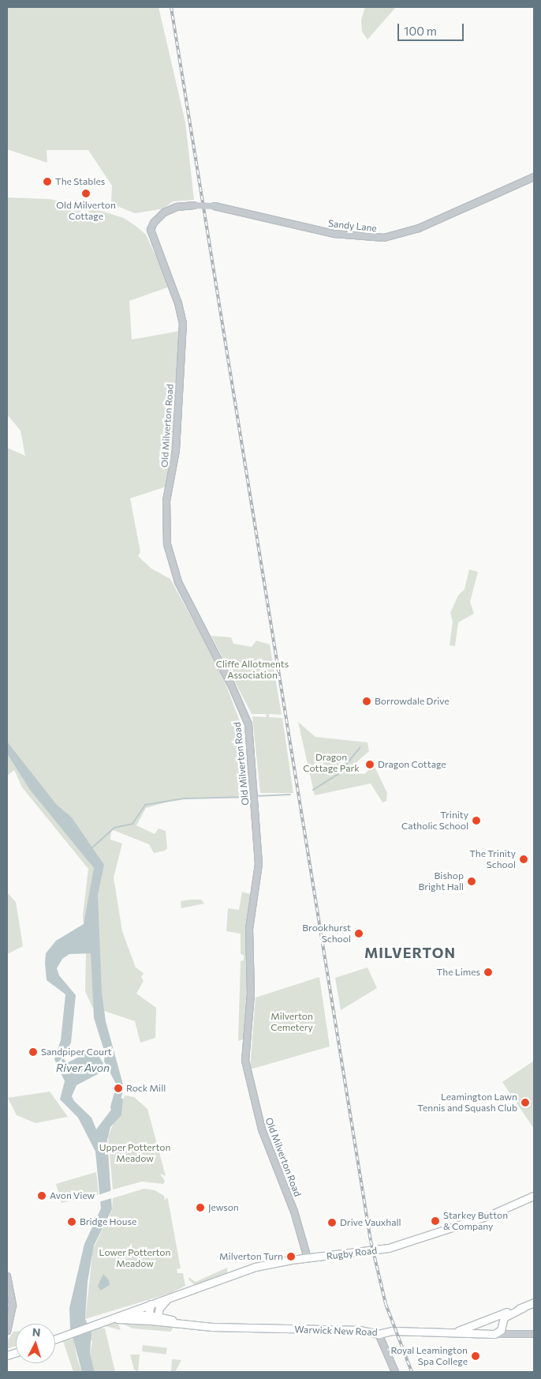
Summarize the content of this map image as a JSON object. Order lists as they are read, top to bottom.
{
  "streets": {
    "main road": ["Rugby Road", "Warwick New Road"],
    "street": ["Sandy Lane", "Old Milverton Road"]
  },
  "crossings": [
    ["Sandy Lane", "Old Milverton Road"],
    ["Old Milverton Road", "Rugby Road"],
    ["Rugby Road", "Warwick New Road"]
  ],
  "districts": ["MILVERTON"],
  "water": ["River Avon"],
  "parks": [
    "Cliffe Allotments Association",
    "Dragon Cottage Park",
    "Milverton Cemetery",
    "Upper Potterton Meadow",
    "Lower Potterton Meadow"
  ],
  "places": [
    "The Stables",
    "Old Milverton Cottage",
    "Borrowdale Drive",
    "Dragon Cottage",
    "Trinity Catholic School",
    "The Trinity School",
    "Bishop Bright Hall",
    "Brookhurst School",
    "The Limes",
    "Sandpiper Court",
    "Rock Mill",
    "Leamington Lawn Tennis and Squash Club",
    "Avon View",
    "Jewson",
    "Starkey Button & Company",
    "Bridge House",
    "Drive Vauxhall",
    "Milverton Turn",
    "Royal Leamington Spa College"
  ],
  "scale_bar": "100 m",
  "north": "top"
}
